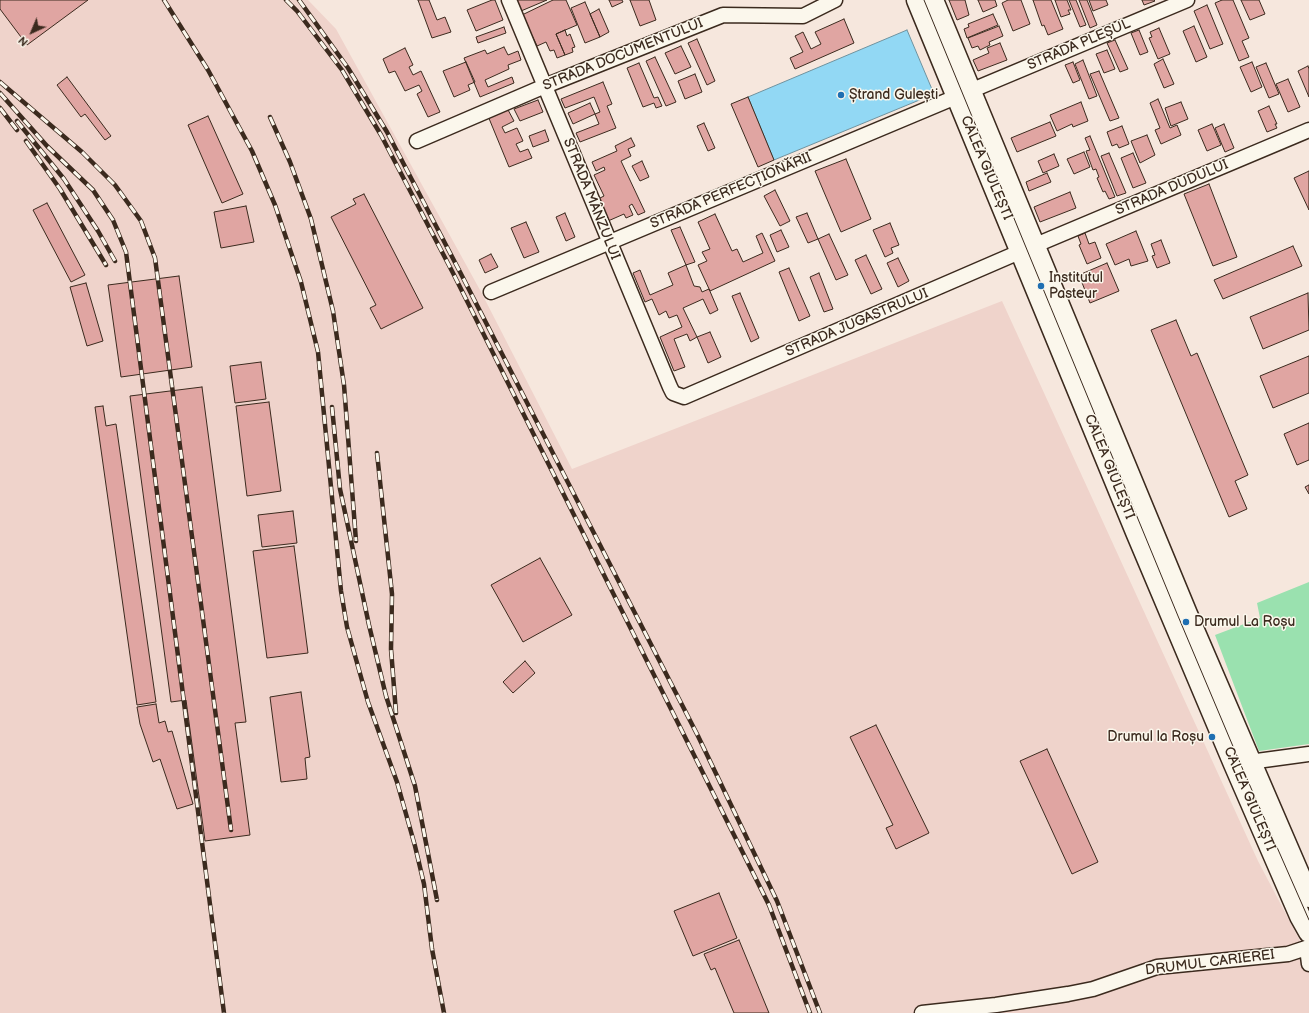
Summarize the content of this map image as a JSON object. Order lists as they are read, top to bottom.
{
  "streets": {
    "main road": ["CALEA GIULEȘTI"],
    "street": [
      "STRADA PLEȘUL",
      "STRADA DOCUMENTULUI",
      "STRADA DUDULUI",
      "STRADA PERFECȚIONĂRII",
      "STRADA MÂNZULUI",
      "STRADA JUGASTRULUI",
      "DRUMUL CARIEREI"
    ]
  },
  "crossings": [
    ["STRADA PLEȘUL", "CALEA GIULEȘTI"],
    ["STRADA PLEȘUL", "STRADA PERFECȚIONĂRII"],
    ["STRADA DOCUMENTULUI", "STRADA MÂNZULUI"],
    ["CALEA GIULEȘTI", "STRADA DUDULUI"],
    ["CALEA GIULEȘTI", "STRADA PERFECȚIONĂRII"],
    ["CALEA GIULEȘTI", "STRADA JUGASTRULUI"],
    ["CALEA GIULEȘTI", "DRUMUL CARIEREI"],
    ["STRADA DUDULUI", "STRADA JUGASTRULUI"],
    ["STRADA PERFECȚIONĂRII", "STRADA MÂNZULUI"],
    ["STRADA MÂNZULUI", "STRADA JUGASTRULUI"]
  ],
  "places": [
    "Ștrand Gulești",
    "Institutul Pasteur",
    "Drumul La Roșu",
    "Drumul la Roșu"
  ],
  "north": "bottom left"
}
